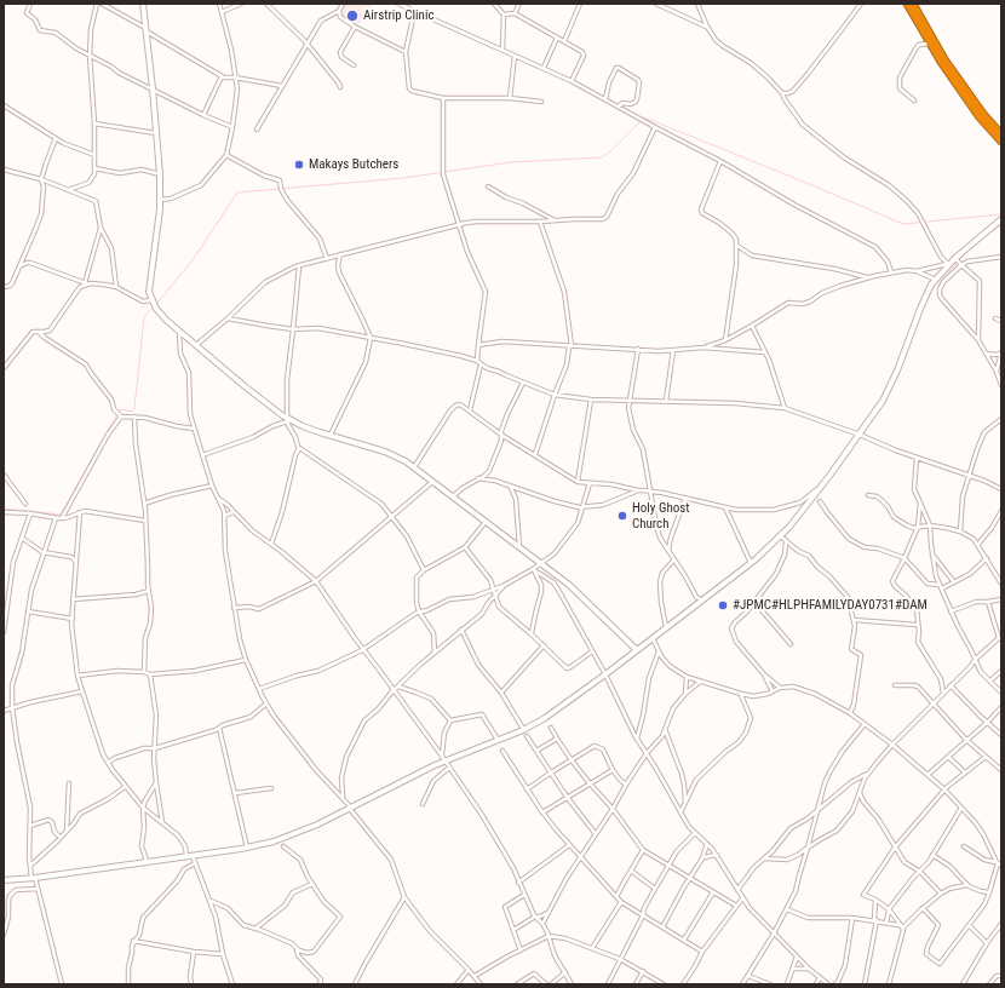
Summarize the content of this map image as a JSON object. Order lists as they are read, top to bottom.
{
  "places": [
    "Airstrip Clinic",
    "Makays Butchers",
    "Holy Ghost Church",
    "#JPMC#HLPHFAMILYDAY0731#DAM"
  ]
}
